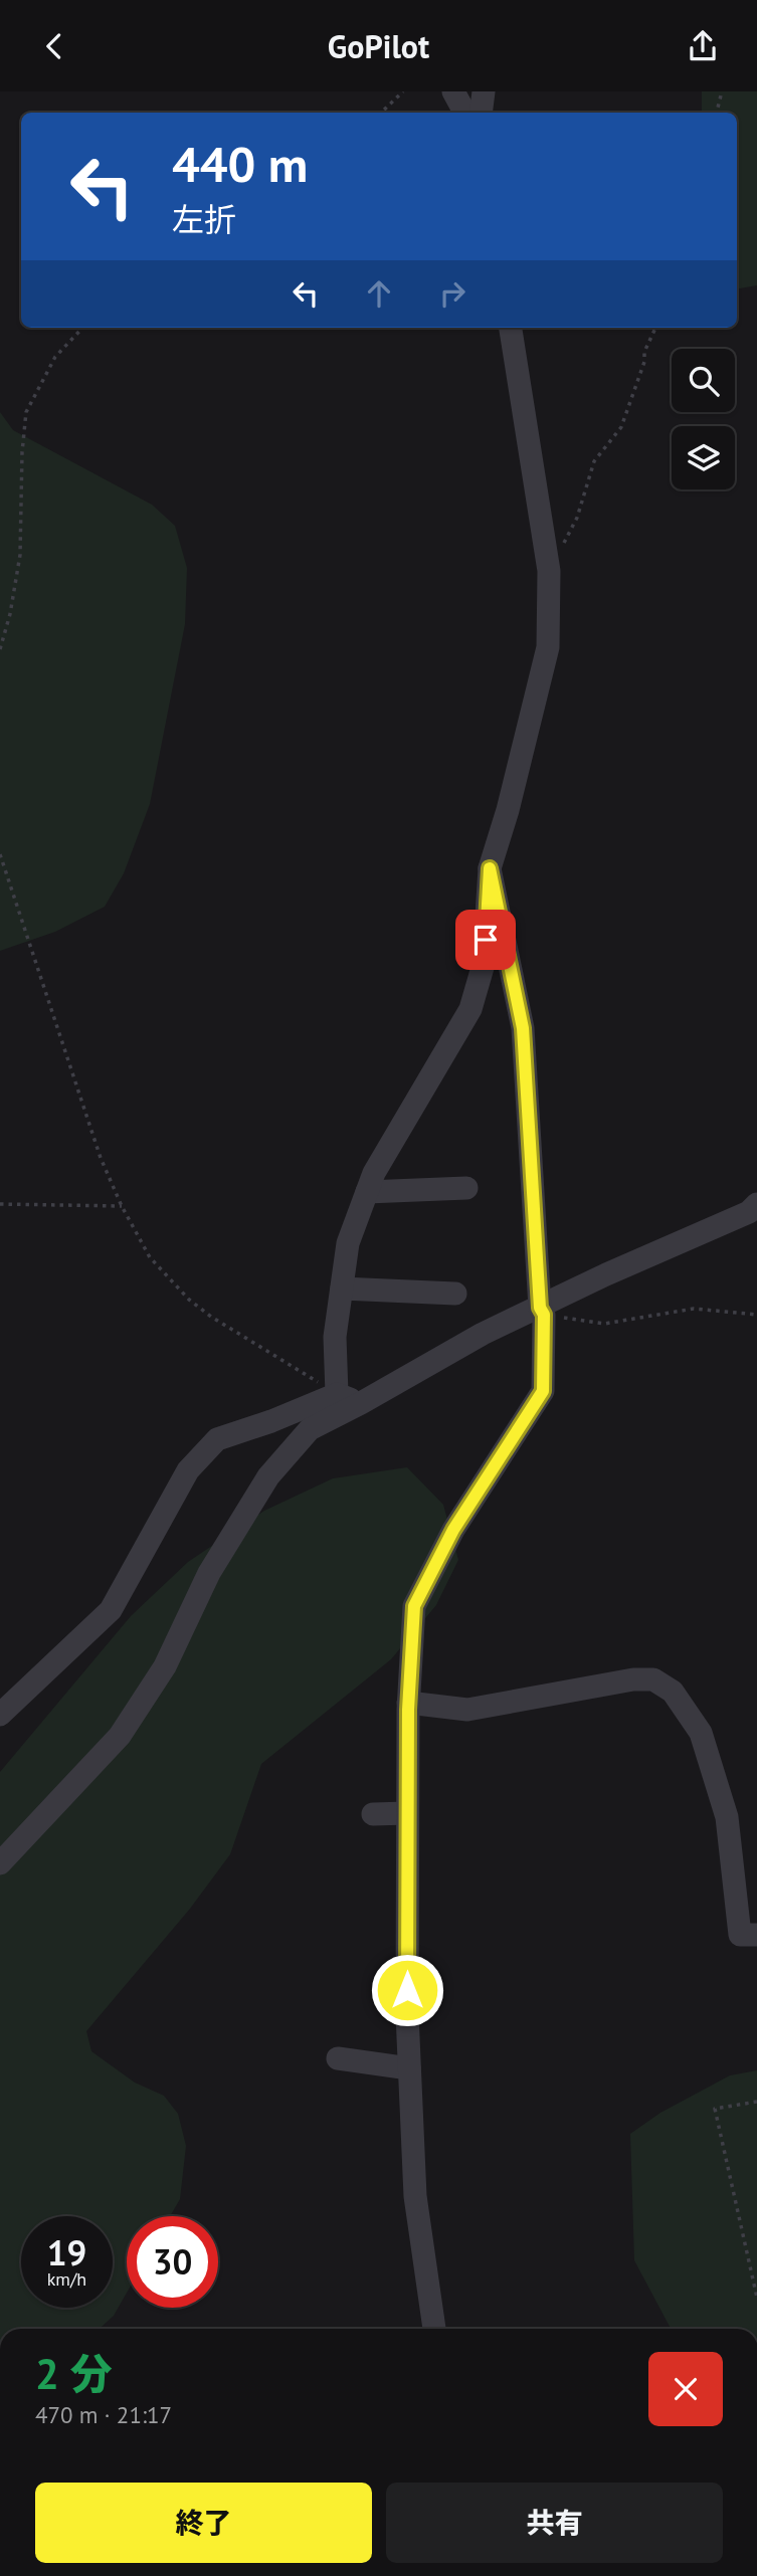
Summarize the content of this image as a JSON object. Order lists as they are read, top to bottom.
{
  "page": {
    "header": "GoPilot",
    "turn": ["440 m", "左折"],
    "speed": "19 km/h",
    "limit": "30",
    "heading": ["2 分", "470 m · 21:17"],
    "buttons": ["終了", "共有"]
  }
}
